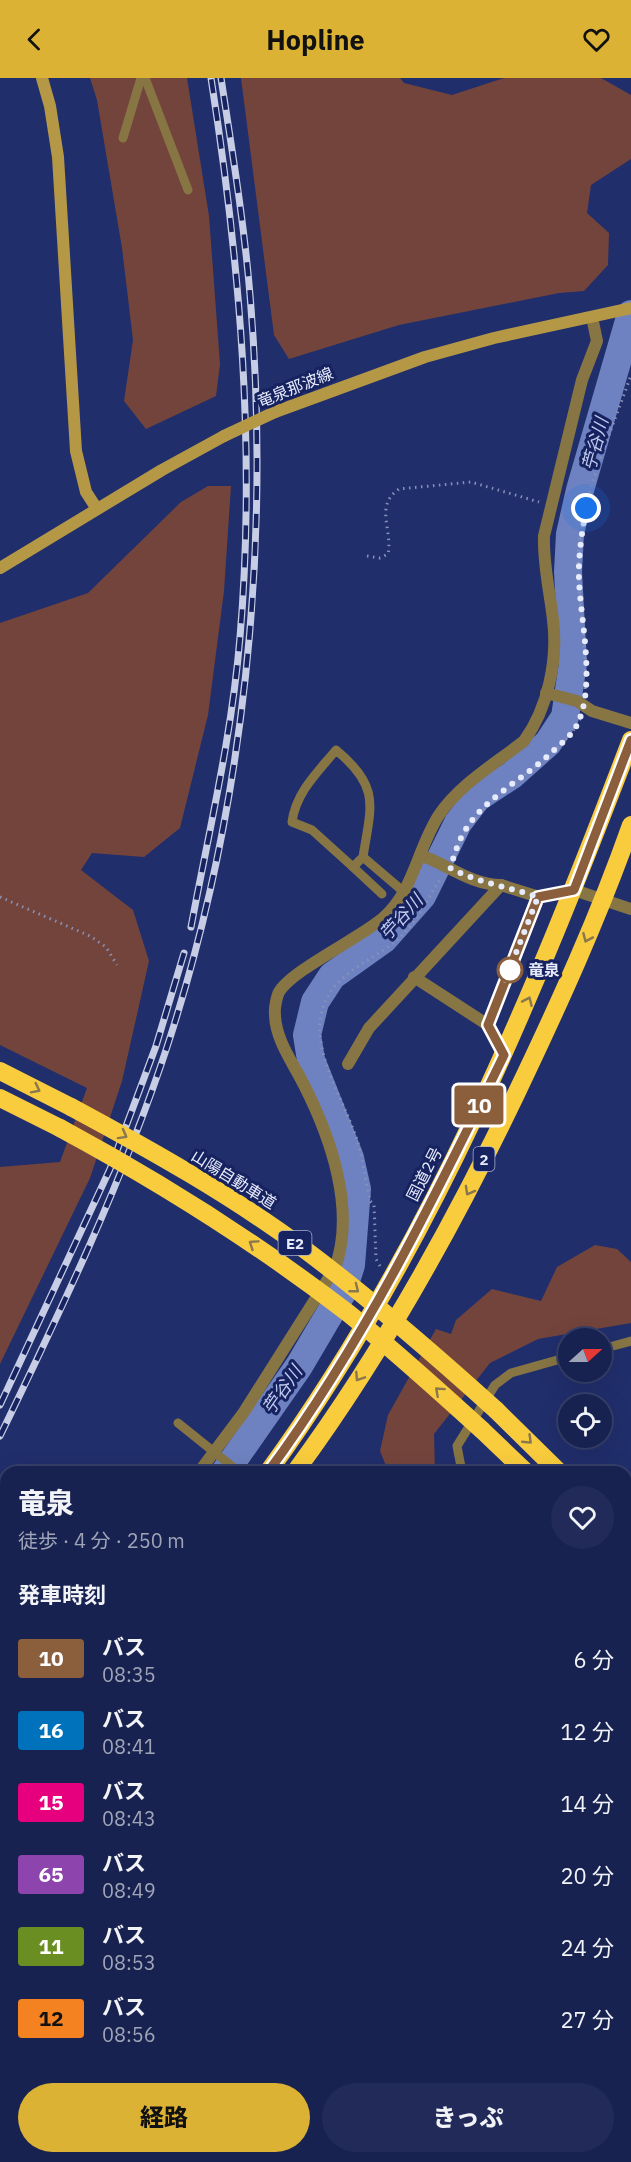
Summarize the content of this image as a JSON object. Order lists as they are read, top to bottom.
{
  "streets": {
    "highway": [
      "2",
      "国道2号",
      "山陽自動車道",
      "E2"
    ],
    "main road": ["竜泉那波線"]
  },
  "water": ["苧谷川"],
  "places": ["竜泉"],
  "lines": ["bus line 10"],
  "north": "right",
  "page": {
    "header": "Hopline",
    "on_map": "10",
    "heading": [
      ["竜泉", "徒歩 · 4 分 · 250 m"],
      "発車時刻"
    ],
    "list": [
      {
        "mark": "10",
        "name": "バス",
        "note": "08:35",
        "value": "6 分"
      },
      {
        "mark": "16",
        "name": "バス",
        "note": "08:41",
        "value": "12 分"
      },
      {
        "mark": "15",
        "name": "バス",
        "note": "08:43",
        "value": "14 分"
      },
      {
        "mark": "65",
        "name": "バス",
        "note": "08:49",
        "value": "20 分"
      },
      {
        "mark": "11",
        "name": "バス",
        "note": "08:53",
        "value": "24 分"
      },
      {
        "mark": "12",
        "name": "バス",
        "note": "08:56",
        "value": "27 分"
      }
    ],
    "buttons": ["経路", "きっぷ"]
  }
}
